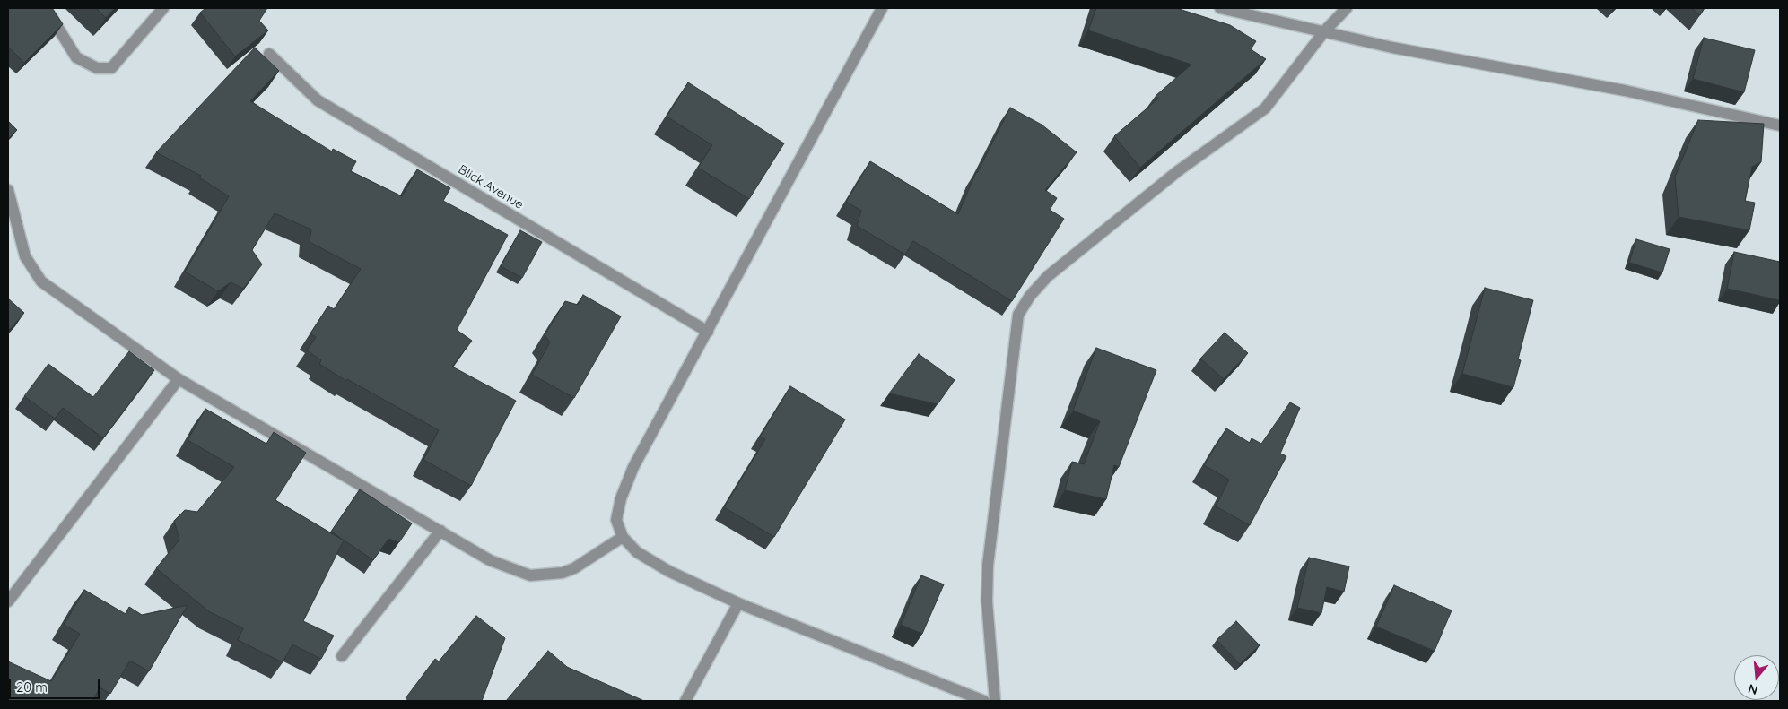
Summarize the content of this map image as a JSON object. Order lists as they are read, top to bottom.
{
  "streets": {
    "street": ["Blick Avenue"]
  },
  "scale_bar": "20 m",
  "north": "bottom"
}
